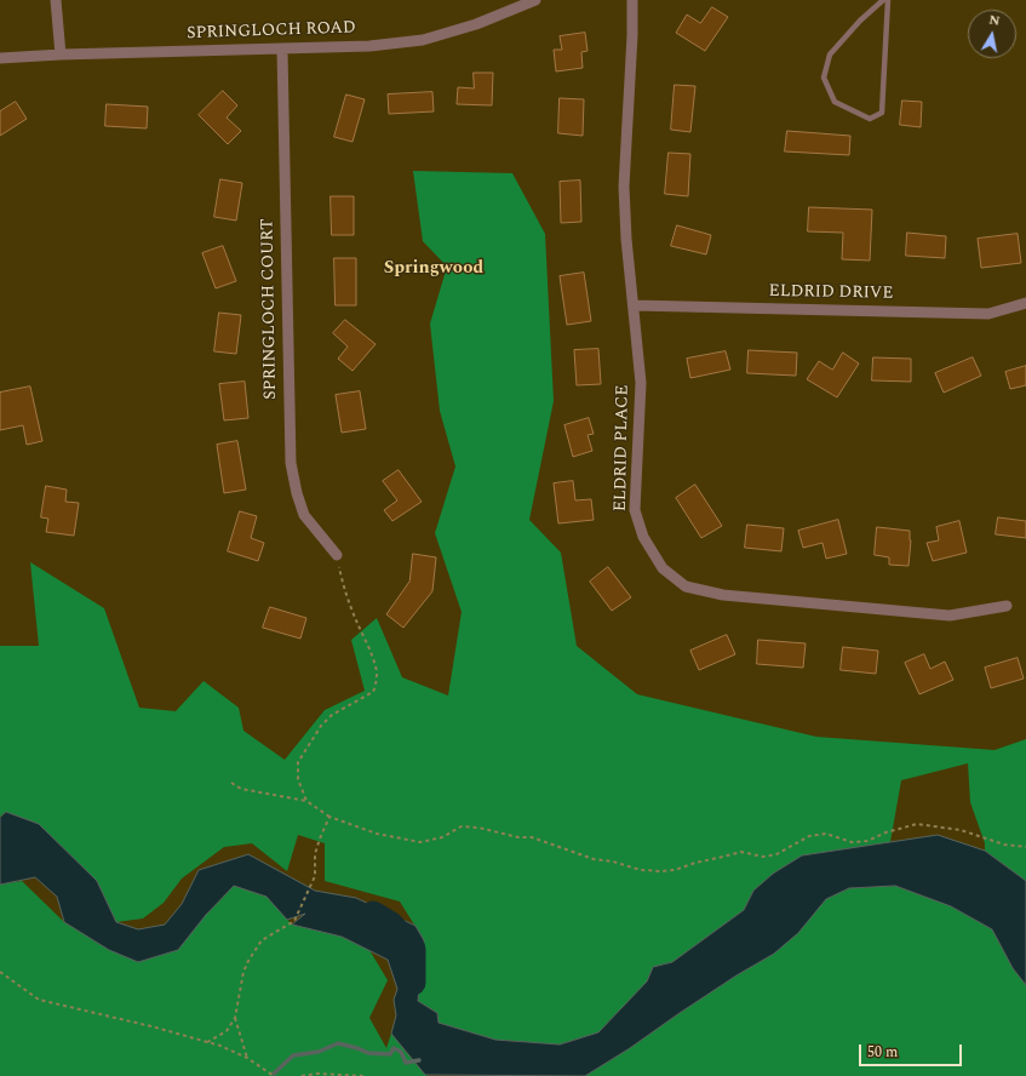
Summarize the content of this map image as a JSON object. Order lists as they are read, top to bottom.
{
  "streets": {
    "street": [
      "SPRINGLOCH ROAD",
      "ELDRID DRIVE",
      "SPRINGLOCH COURT",
      "ELDRID PLACE"
    ]
  },
  "crossings": [
    ["SPRINGLOCH ROAD", "SPRINGLOCH COURT"],
    ["ELDRID DRIVE", "ELDRID PLACE"]
  ],
  "districts": ["Springwood"],
  "scale_bar": "50 m",
  "north": "top"
}
